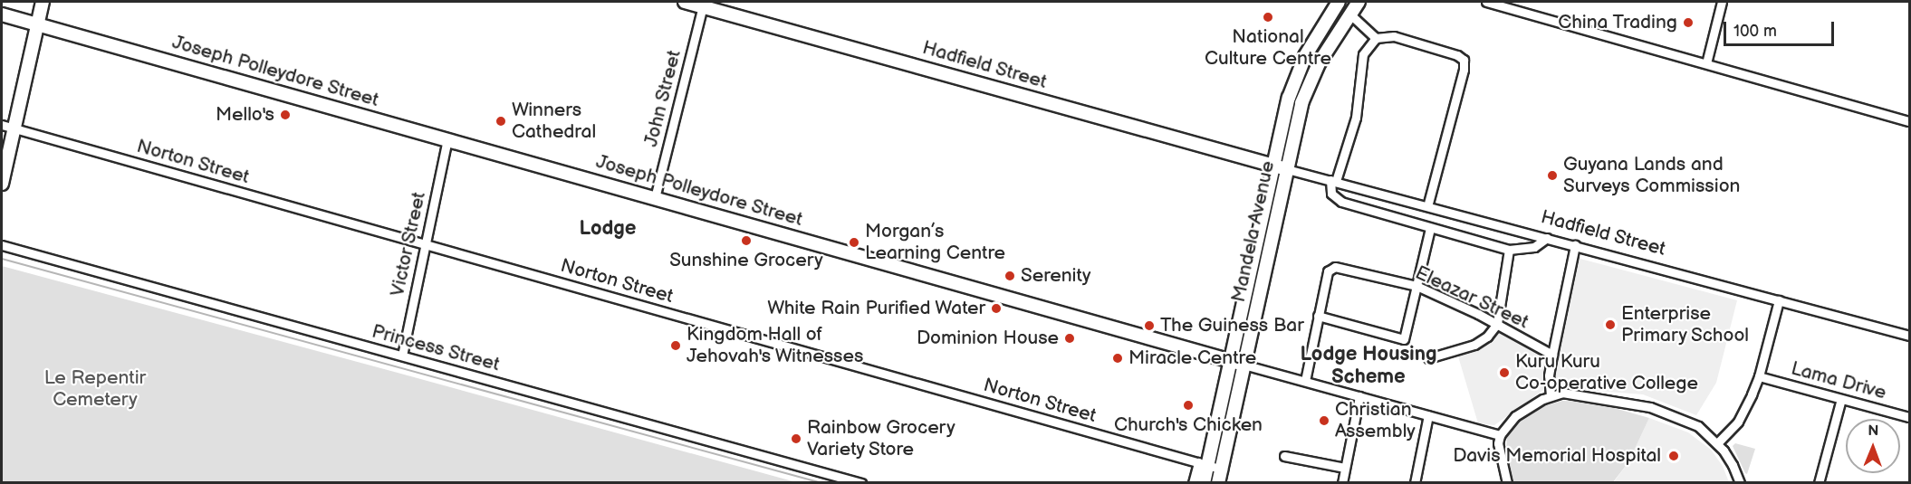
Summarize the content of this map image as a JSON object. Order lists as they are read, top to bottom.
{
  "streets": {
    "street": [
      "Hadfield Street",
      "Joseph Polleydore Street",
      "John Street",
      "Norton Street",
      "Mandela Avenue",
      "Victor Street",
      "Eleazar Street",
      "Princess Street",
      "Lama Drive"
    ]
  },
  "crossings": [
    ["Hadfield Street", "John Street"],
    ["Hadfield Street", "Mandela Avenue"],
    ["Joseph Polleydore Street", "John Street"],
    ["Joseph Polleydore Street", "Mandela Avenue"],
    ["Joseph Polleydore Street", "Victor Street"],
    ["Norton Street", "Mandela Avenue"],
    ["Norton Street", "Victor Street"],
    ["Victor Street", "Princess Street"]
  ],
  "districts": ["Lodge", "Lodge Housing Scheme"],
  "parks": ["Le Repentir Cemetery"],
  "places": [
    "National Culture Centre",
    "China Trading",
    "Mello's",
    "Winners Cathedral",
    "Guyana Lands and Surveys Commission",
    "Sunshine Grocery",
    "Morgan’s Learning Centre",
    "Serenity",
    "White Rain Purified Water",
    "Enterprise Primary School",
    "The Guiness Bar",
    "Dominion House",
    "Kingdom Hall of Jehovah's Witnesses",
    "Miracle Centre",
    "Kuru Kuru Co-operative College",
    "Church's Chicken",
    "Christian Assembly",
    "Rainbow Grocery Variety Store",
    "Davis Memorial Hospital"
  ],
  "scale_bar": "100 m",
  "north": "top"
}
